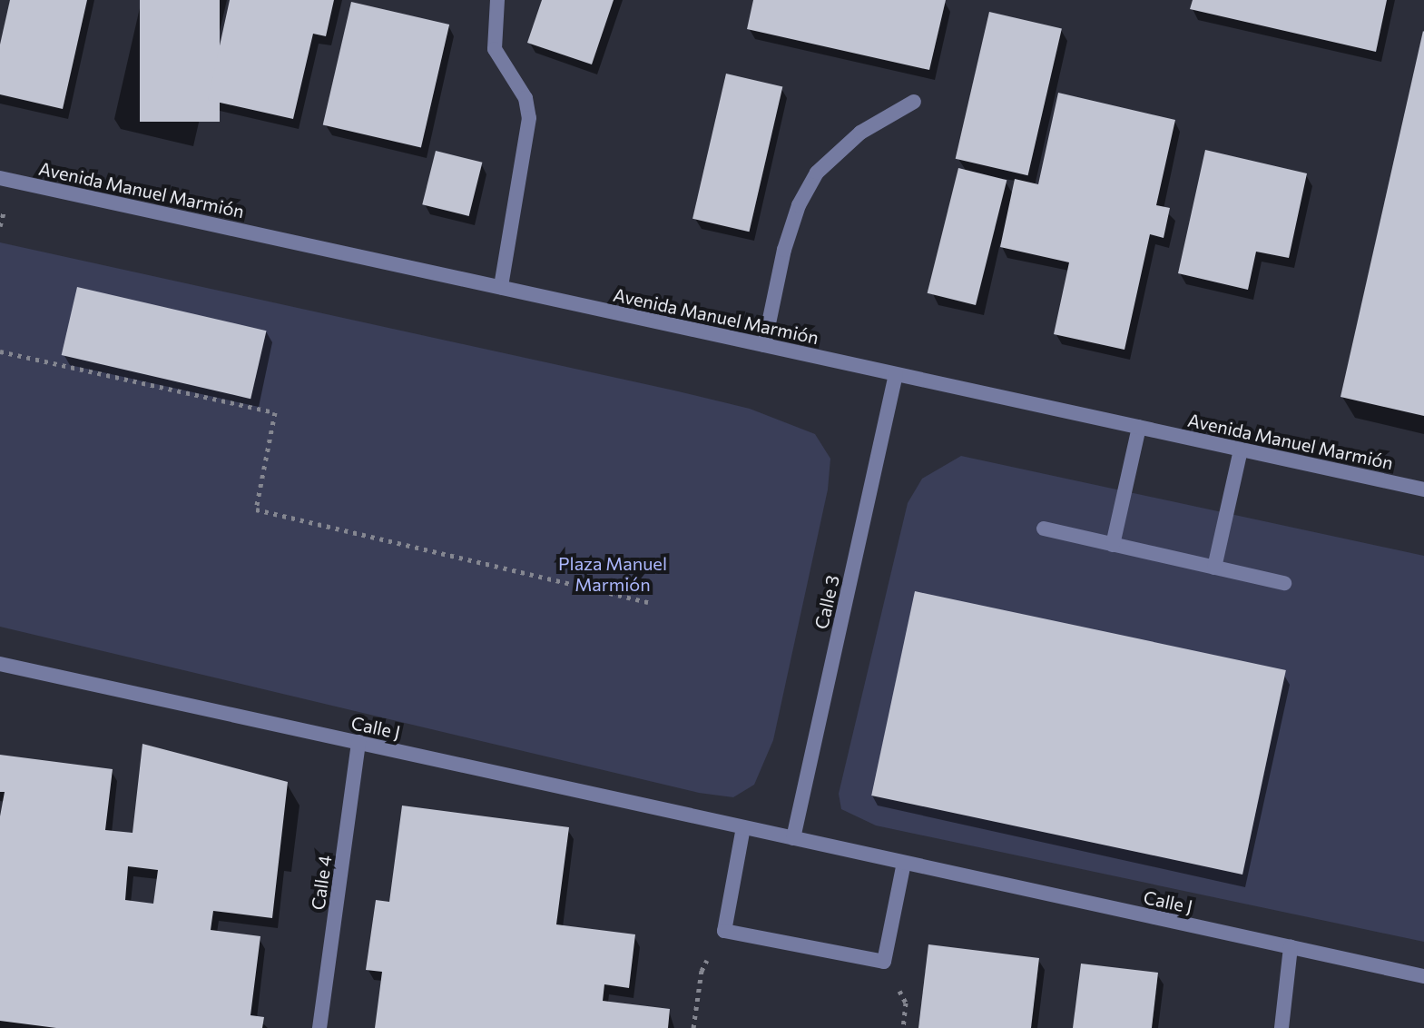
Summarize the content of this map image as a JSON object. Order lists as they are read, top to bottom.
{
  "streets": {
    "street": [
      "Avenida Manuel Marmión",
      "Calle 3",
      "Calle J",
      "Calle 4"
    ]
  },
  "crossings": [
    ["Avenida Manuel Marmión", "Calle 3"],
    ["Calle 3", "Calle J"],
    ["Calle J", "Calle 4"]
  ],
  "parks": ["Plaza Manuel Marmión"]
}
